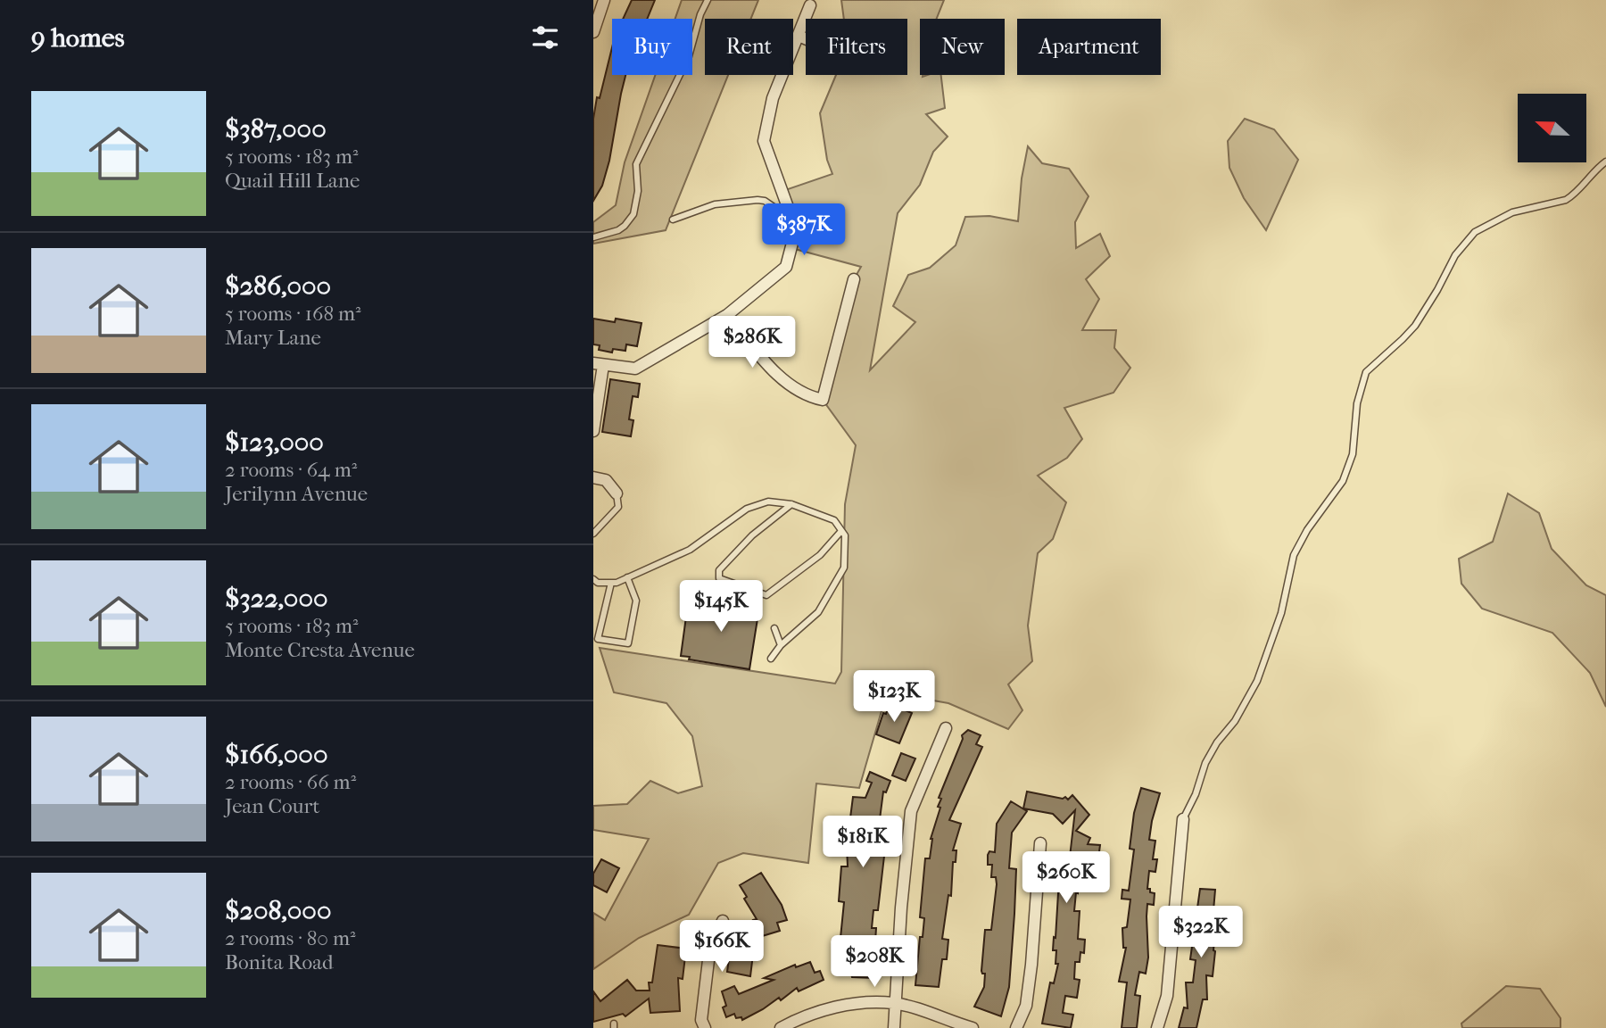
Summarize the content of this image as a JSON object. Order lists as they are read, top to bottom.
{
  "north": "left",
  "page": {
    "heading": "9 homes",
    "chip": [
      "Buy",
      "Rent",
      "Filters",
      "New",
      "Apartment"
    ],
    "list": [
      {
        "name": "$387,000",
        "note": "5 rooms · 183 m² · Quail Hill Lane"
      },
      {
        "name": "$286,000",
        "note": "5 rooms · 168 m² · Mary Lane"
      },
      {
        "name": "$123,000",
        "note": "2 rooms · 64 m² · Jerilynn Avenue"
      },
      {
        "name": "$322,000",
        "note": "5 rooms · 183 m² · Monte Cresta Avenue"
      },
      {
        "name": "$166,000",
        "note": "2 rooms · 66 m² · Jean Court"
      },
      {
        "name": "$208,000",
        "note": "2 rooms · 80 m² · Bonita Road"
      }
    ],
    "price": [
      "$387K",
      "$286K",
      "$145K",
      "$123K",
      "$181K",
      "$260K",
      "$322K",
      "$166K",
      "$208K"
    ]
  }
}
